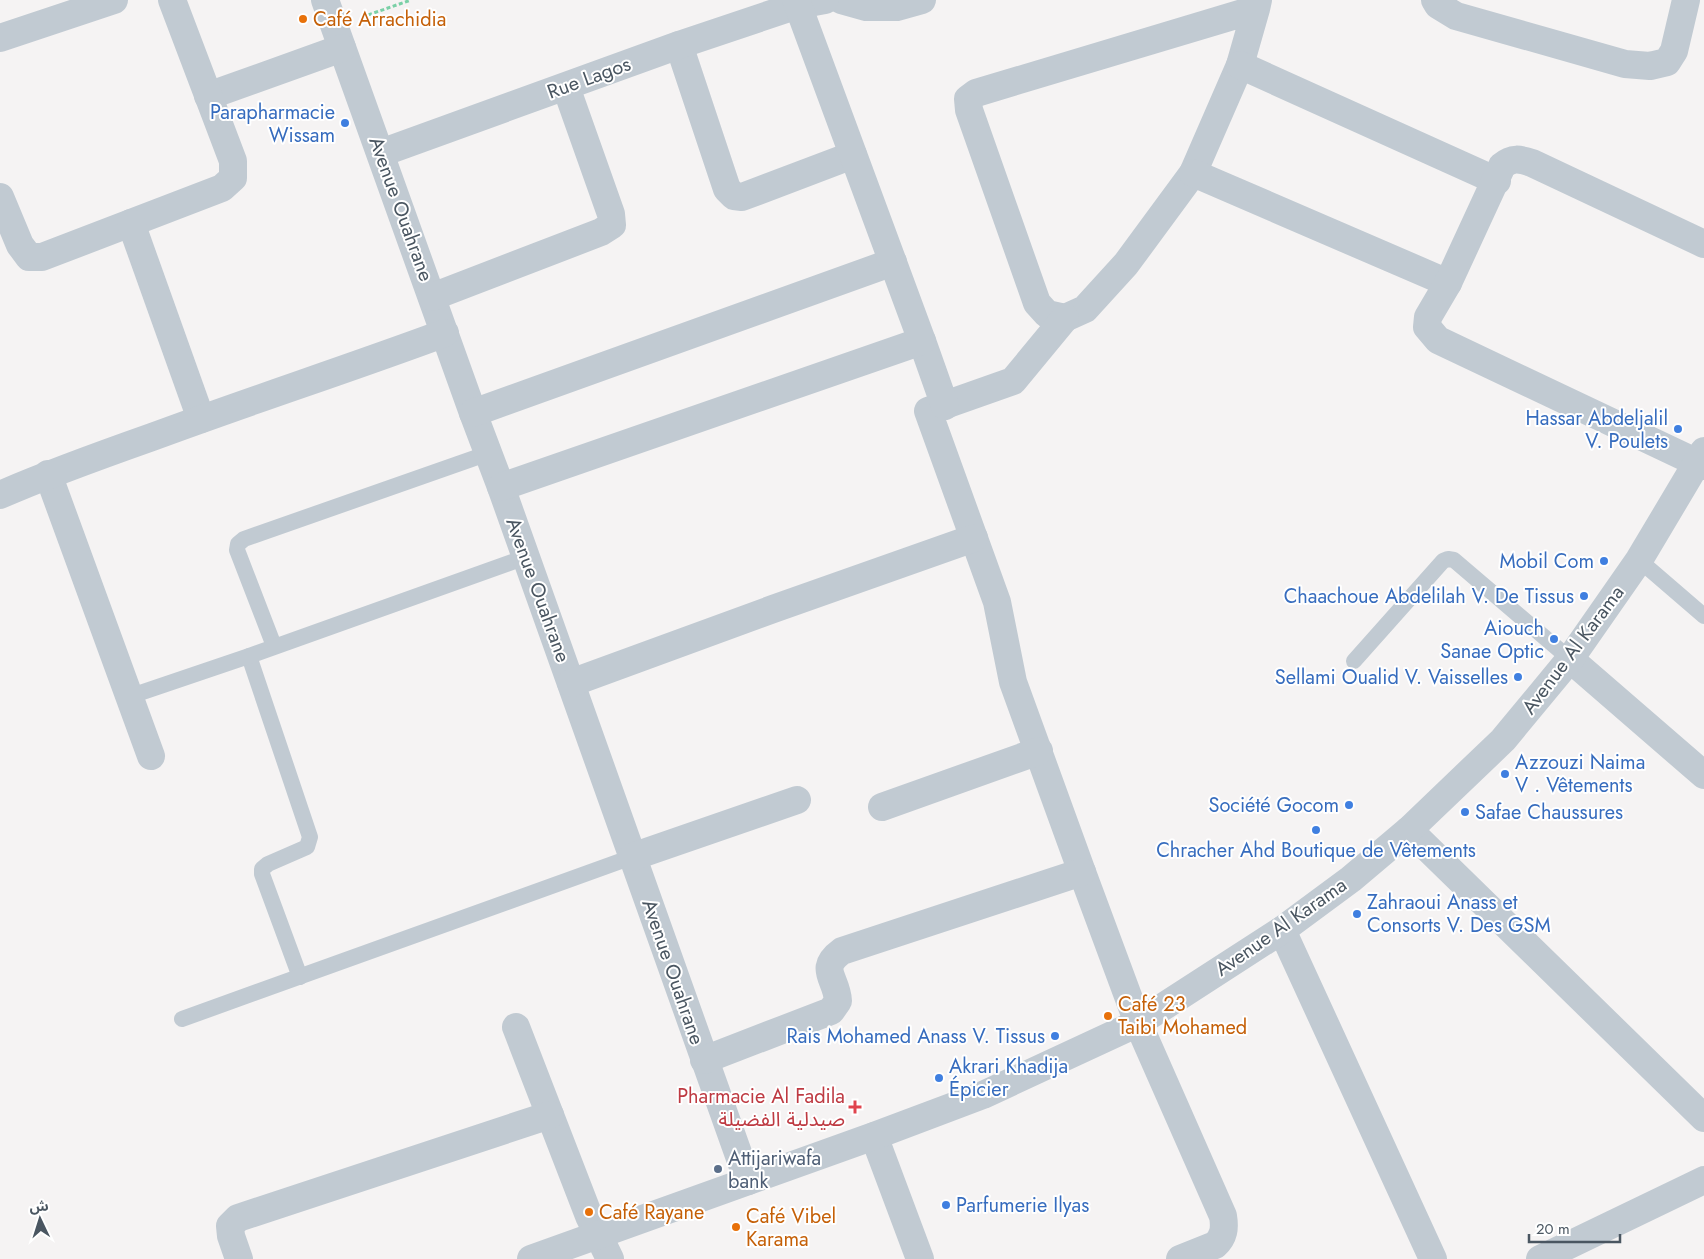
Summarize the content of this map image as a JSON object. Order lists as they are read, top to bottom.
{
  "streets": {
    "street": ["Rue Lagos", "Avenue Ouahrane", "Avenue Al Karama"]
  },
  "crossings": [
    ["Rue Lagos", "Avenue Ouahrane"],
    ["Avenue Ouahrane", "Avenue Al Karama"]
  ],
  "places": {
    "other": [
      "Café Arrachidia",
      "Parapharmacie Wissam",
      "Hassar Abdeljalil V. Poulets",
      "Mobil Com",
      "Chaachoue Abdelilah V. De Tissus",
      "Aiouch Sanae Optic",
      "Sellami Oualid V. Vaisselles",
      "Azzouzi Naima V . Vêtements",
      "Société Gocom",
      "Safae Chaussures",
      "Chracher Ahd Boutique de Vêtements",
      "Zahraoui Anass et Consorts V. Des GSM",
      "Café 23 Taibi Mohamed",
      "Rais Mohamed Anass V. Tissus",
      "Akrari Khadija Épicier",
      "Attijariwafa bank",
      "Parfumerie Ilyas",
      "Café Rayane",
      "Café Vibel Karama"
    ],
    "health": ["Pharmacie Al Fadila صيدلية الفضيلة"]
  },
  "scale_bar": "20 m",
  "north": "top"
}
